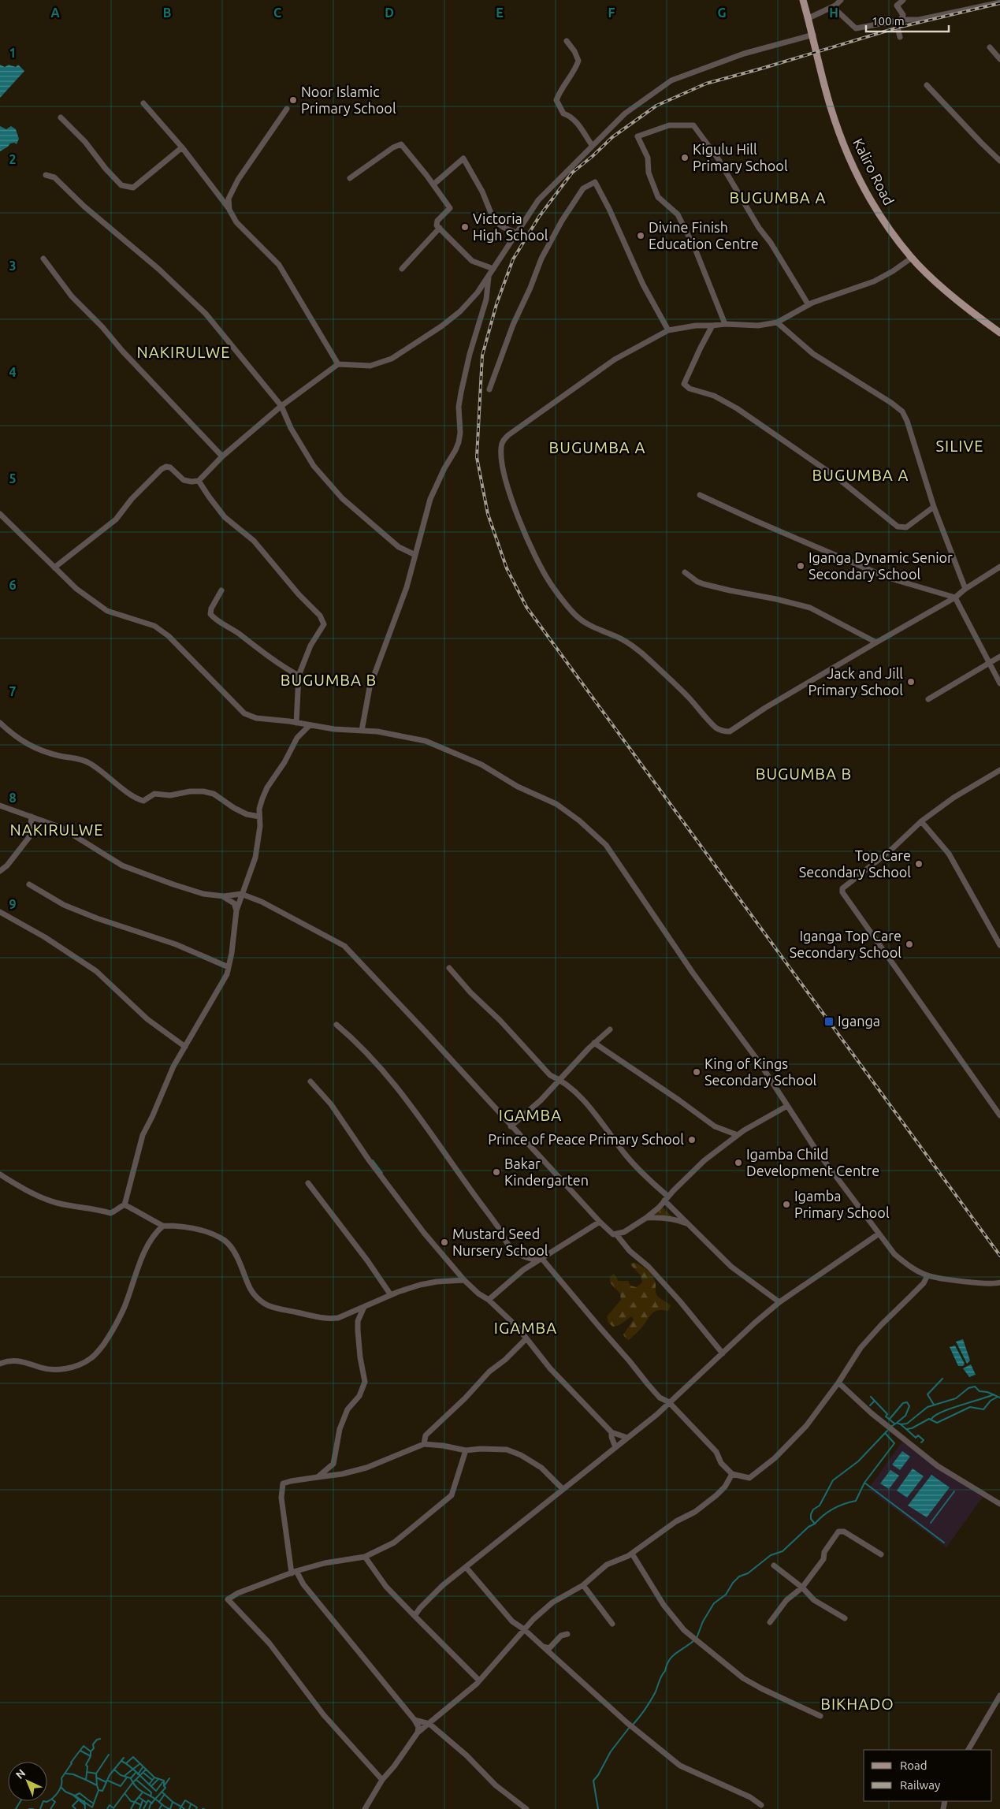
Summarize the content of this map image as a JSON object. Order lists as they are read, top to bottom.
{
  "streets": {
    "main road": ["Kaliro Road"]
  },
  "districts": [
    "BUGUMBA A",
    "NAKIRULWE",
    "SILIVE",
    "BUGUMBA A",
    "BUGUMBA A",
    "BUGUMBA B",
    "BUGUMBA B",
    "NAKIRULWE",
    "IGAMBA",
    "IGAMBA",
    "BIKHADO"
  ],
  "places": {
    "other": [
      "Noor Islamic Primary School",
      "Kigulu Hill Primary School",
      "Victoria High School",
      "Divine Finish Education Centre",
      "Iganga Dynamic Senior Secondary School",
      "Jack and Jill Primary School",
      "Top Care Secondary School",
      "Iganga Top Care Secondary School",
      "King of Kings Secondary School",
      "Prince of Peace Primary School",
      "Igamba Child Development Centre",
      "Bakar Kindergarten",
      "Igamba Primary School",
      "Mustard Seed Nursery School"
    ],
    "transit": ["Iganga"]
  },
  "legend": ["Road", "Railway"],
  "scale_bar": "100 m",
  "north": "top left",
  "grid": {
    "columns": [
      "A",
      "B",
      "C",
      "D",
      "E",
      "F",
      "G",
      "H"
    ],
    "rows": [
      "1",
      "2",
      "3",
      "4",
      "5",
      "6",
      "7",
      "8",
      "9"
    ]
  }
}
